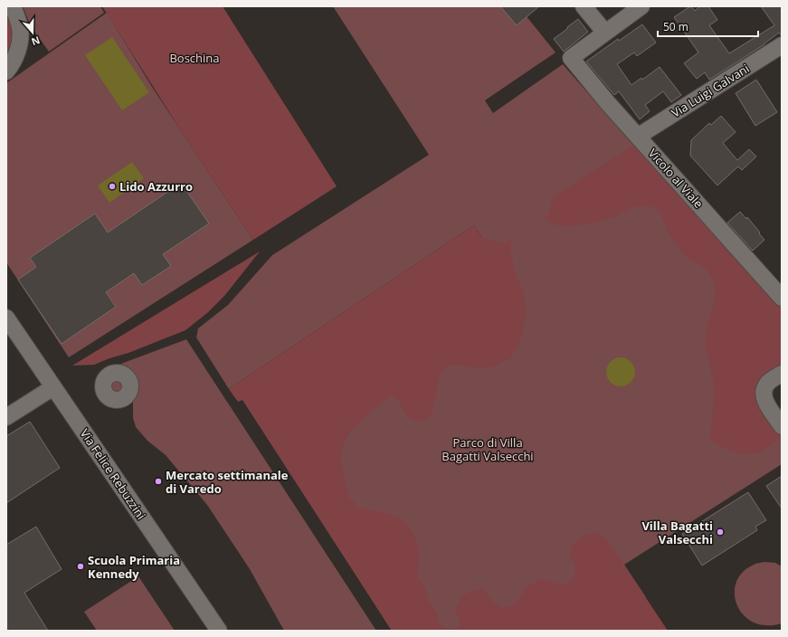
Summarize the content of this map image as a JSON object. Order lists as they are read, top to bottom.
{
  "streets": {
    "street": ["Via Luigi Galvani", "Vicolo al Viale", "Via Felice Rebuzzini"]
  },
  "crossings": [
    ["Via Luigi Galvani", "Vicolo al Viale"]
  ],
  "parks": ["Boschina", "Parco di Villa Bagatti Valsecchi"],
  "places": [
    "Lido Azzurro",
    "Mercato settimanale di Varedo",
    "Villa Bagatti Valsecchi",
    "Scuola Primaria Kennedy"
  ],
  "scale_bar": "50 m",
  "north": "bottom"
}
